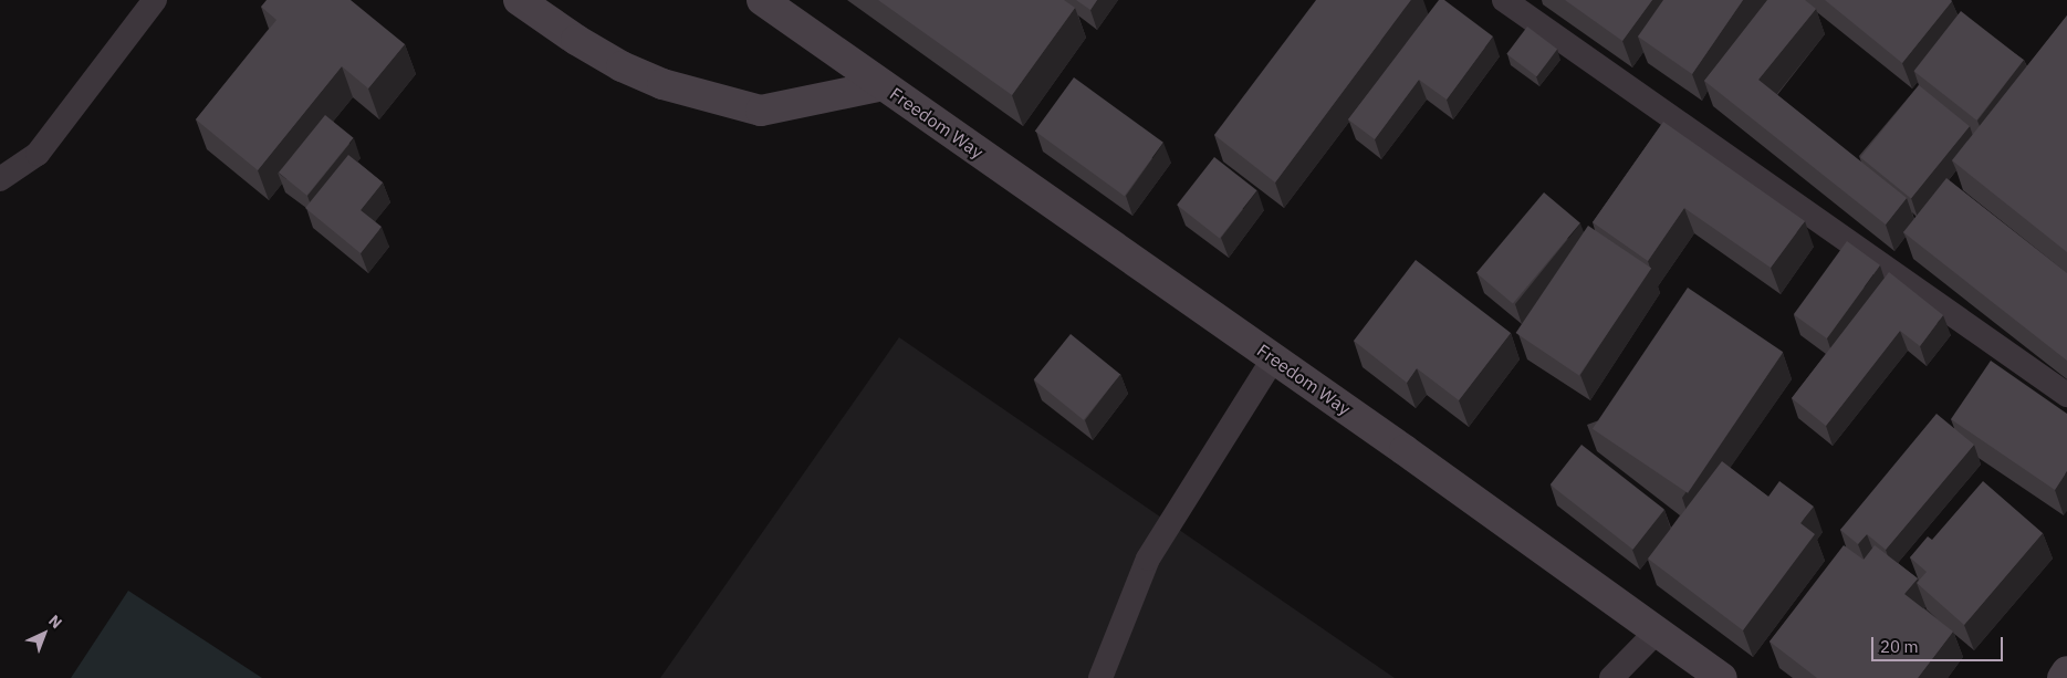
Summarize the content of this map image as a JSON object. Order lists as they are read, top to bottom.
{
  "streets": {
    "main road": ["Freedom Way"]
  },
  "scale_bar": "20 m",
  "north": "top right"
}
